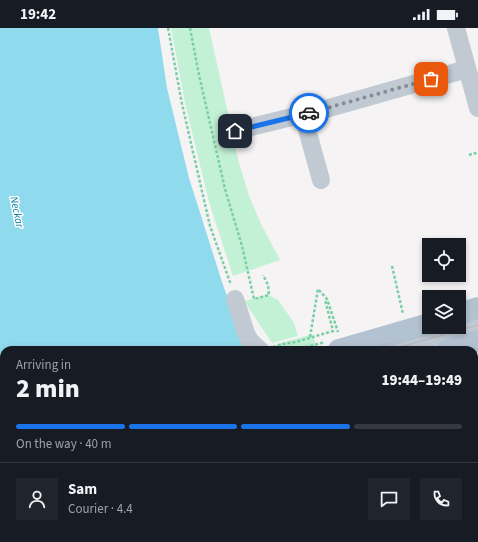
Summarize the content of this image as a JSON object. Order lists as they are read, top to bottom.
{
  "water": ["Neckar"],
  "page": {
    "status": "19:42",
    "heading": ["2 min", "Arriving in", "19:44–19:49"],
    "panel": ["Sam", "Courier · 4.4"],
    "bar": "On the way · 40 m"
  }
}
